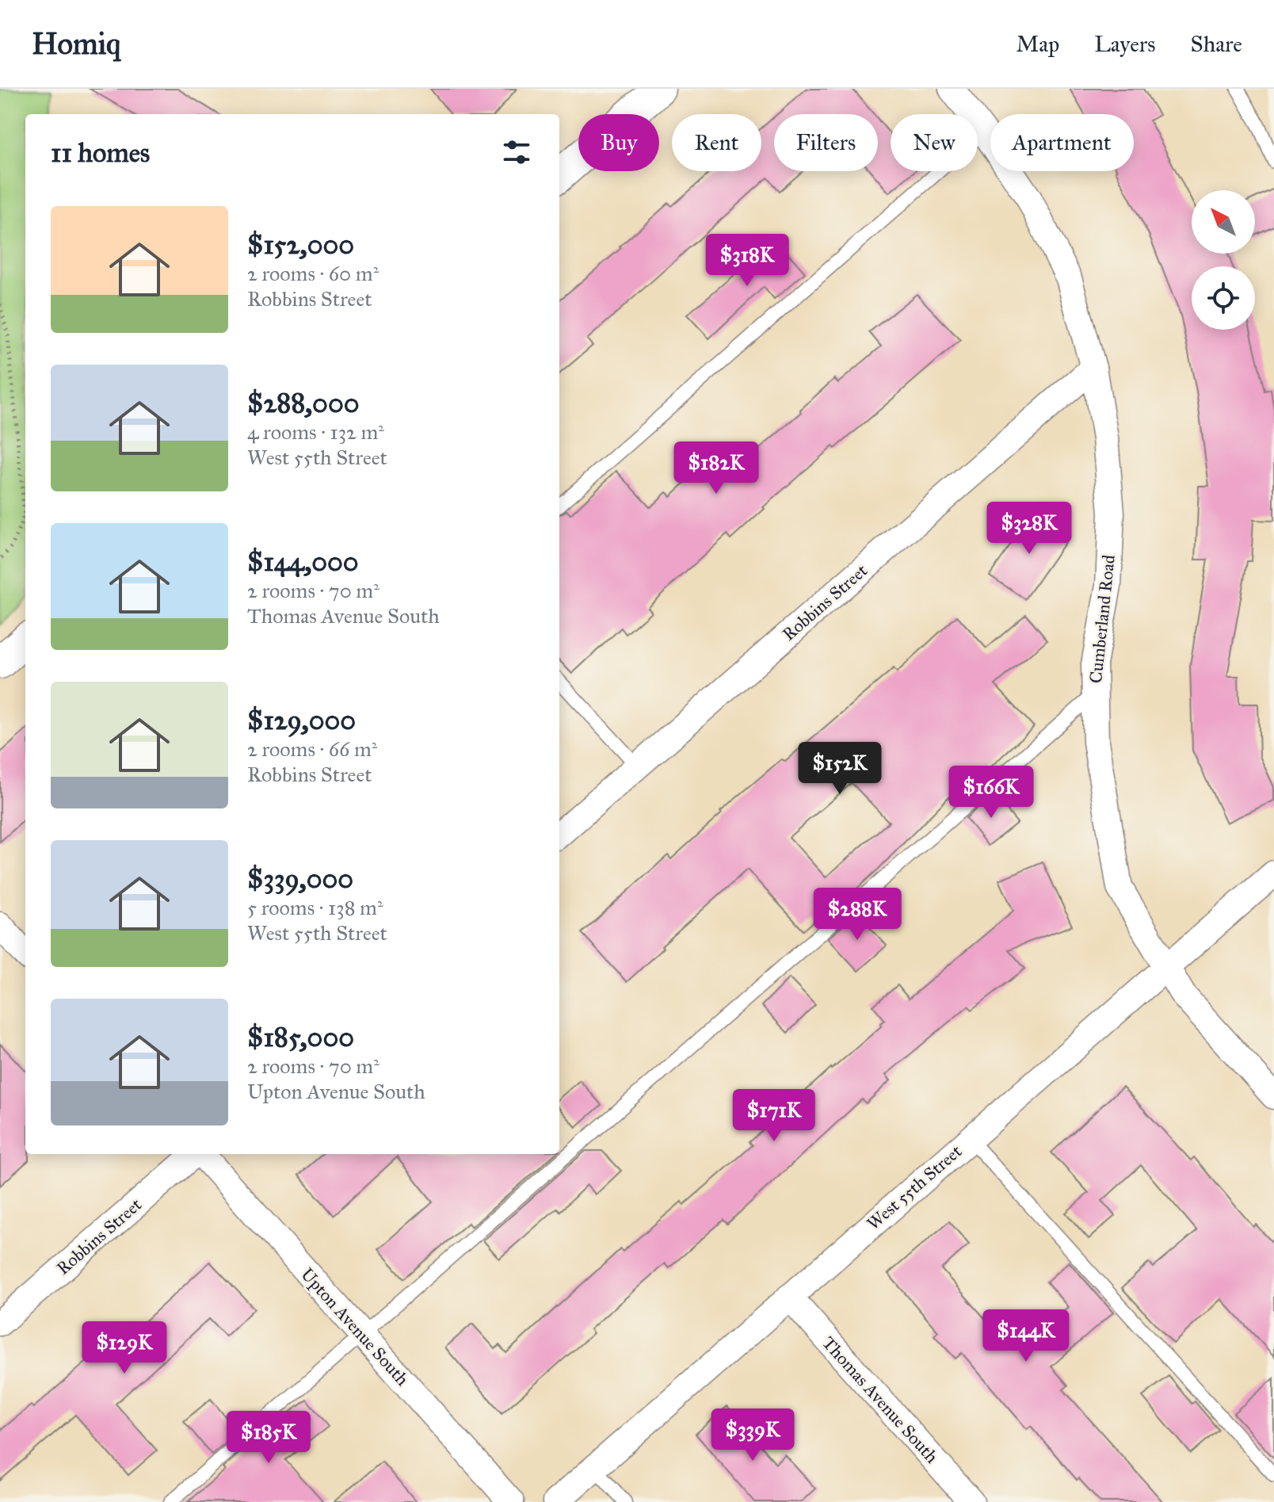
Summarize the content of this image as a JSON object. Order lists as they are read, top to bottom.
{
  "streets": {
    "street": [
      "Robbins Street",
      "Cumberland Road",
      "West 55th Street",
      "Upton Avenue South",
      "Thomas Avenue South"
    ]
  },
  "crossings": [
    ["Robbins Street", "Cumberland Road"],
    ["Cumberland Road", "West 55th Street"],
    ["West 55th Street", "Thomas Avenue South"]
  ],
  "north": "top left",
  "page": {
    "header": "Homiq",
    "nav": ["Map", "Layers", "Share"],
    "chip": [
      "Buy",
      "Rent",
      "Filters",
      "New",
      "Apartment"
    ],
    "heading": "11 homes",
    "list": [
      {
        "name": "$152,000",
        "note": "2 rooms · 60 m² · Robbins Street"
      },
      {
        "name": "$288,000",
        "note": "4 rooms · 132 m² · West 55th Street"
      },
      {
        "name": "$144,000",
        "note": "2 rooms · 70 m² · Thomas Avenue South"
      },
      {
        "name": "$129,000",
        "note": "2 rooms · 66 m² · Robbins Street"
      },
      {
        "name": "$339,000",
        "note": "5 rooms · 138 m² · West 55th Street"
      },
      {
        "name": "$185,000",
        "note": "2 rooms · 70 m² · Upton Avenue South"
      }
    ],
    "price": [
      "$318K",
      "$182K",
      "$328K",
      "$152K",
      "$166K",
      "$288K",
      "$171K",
      "$144K",
      "$129K",
      "$339K",
      "$185K"
    ]
  }
}
